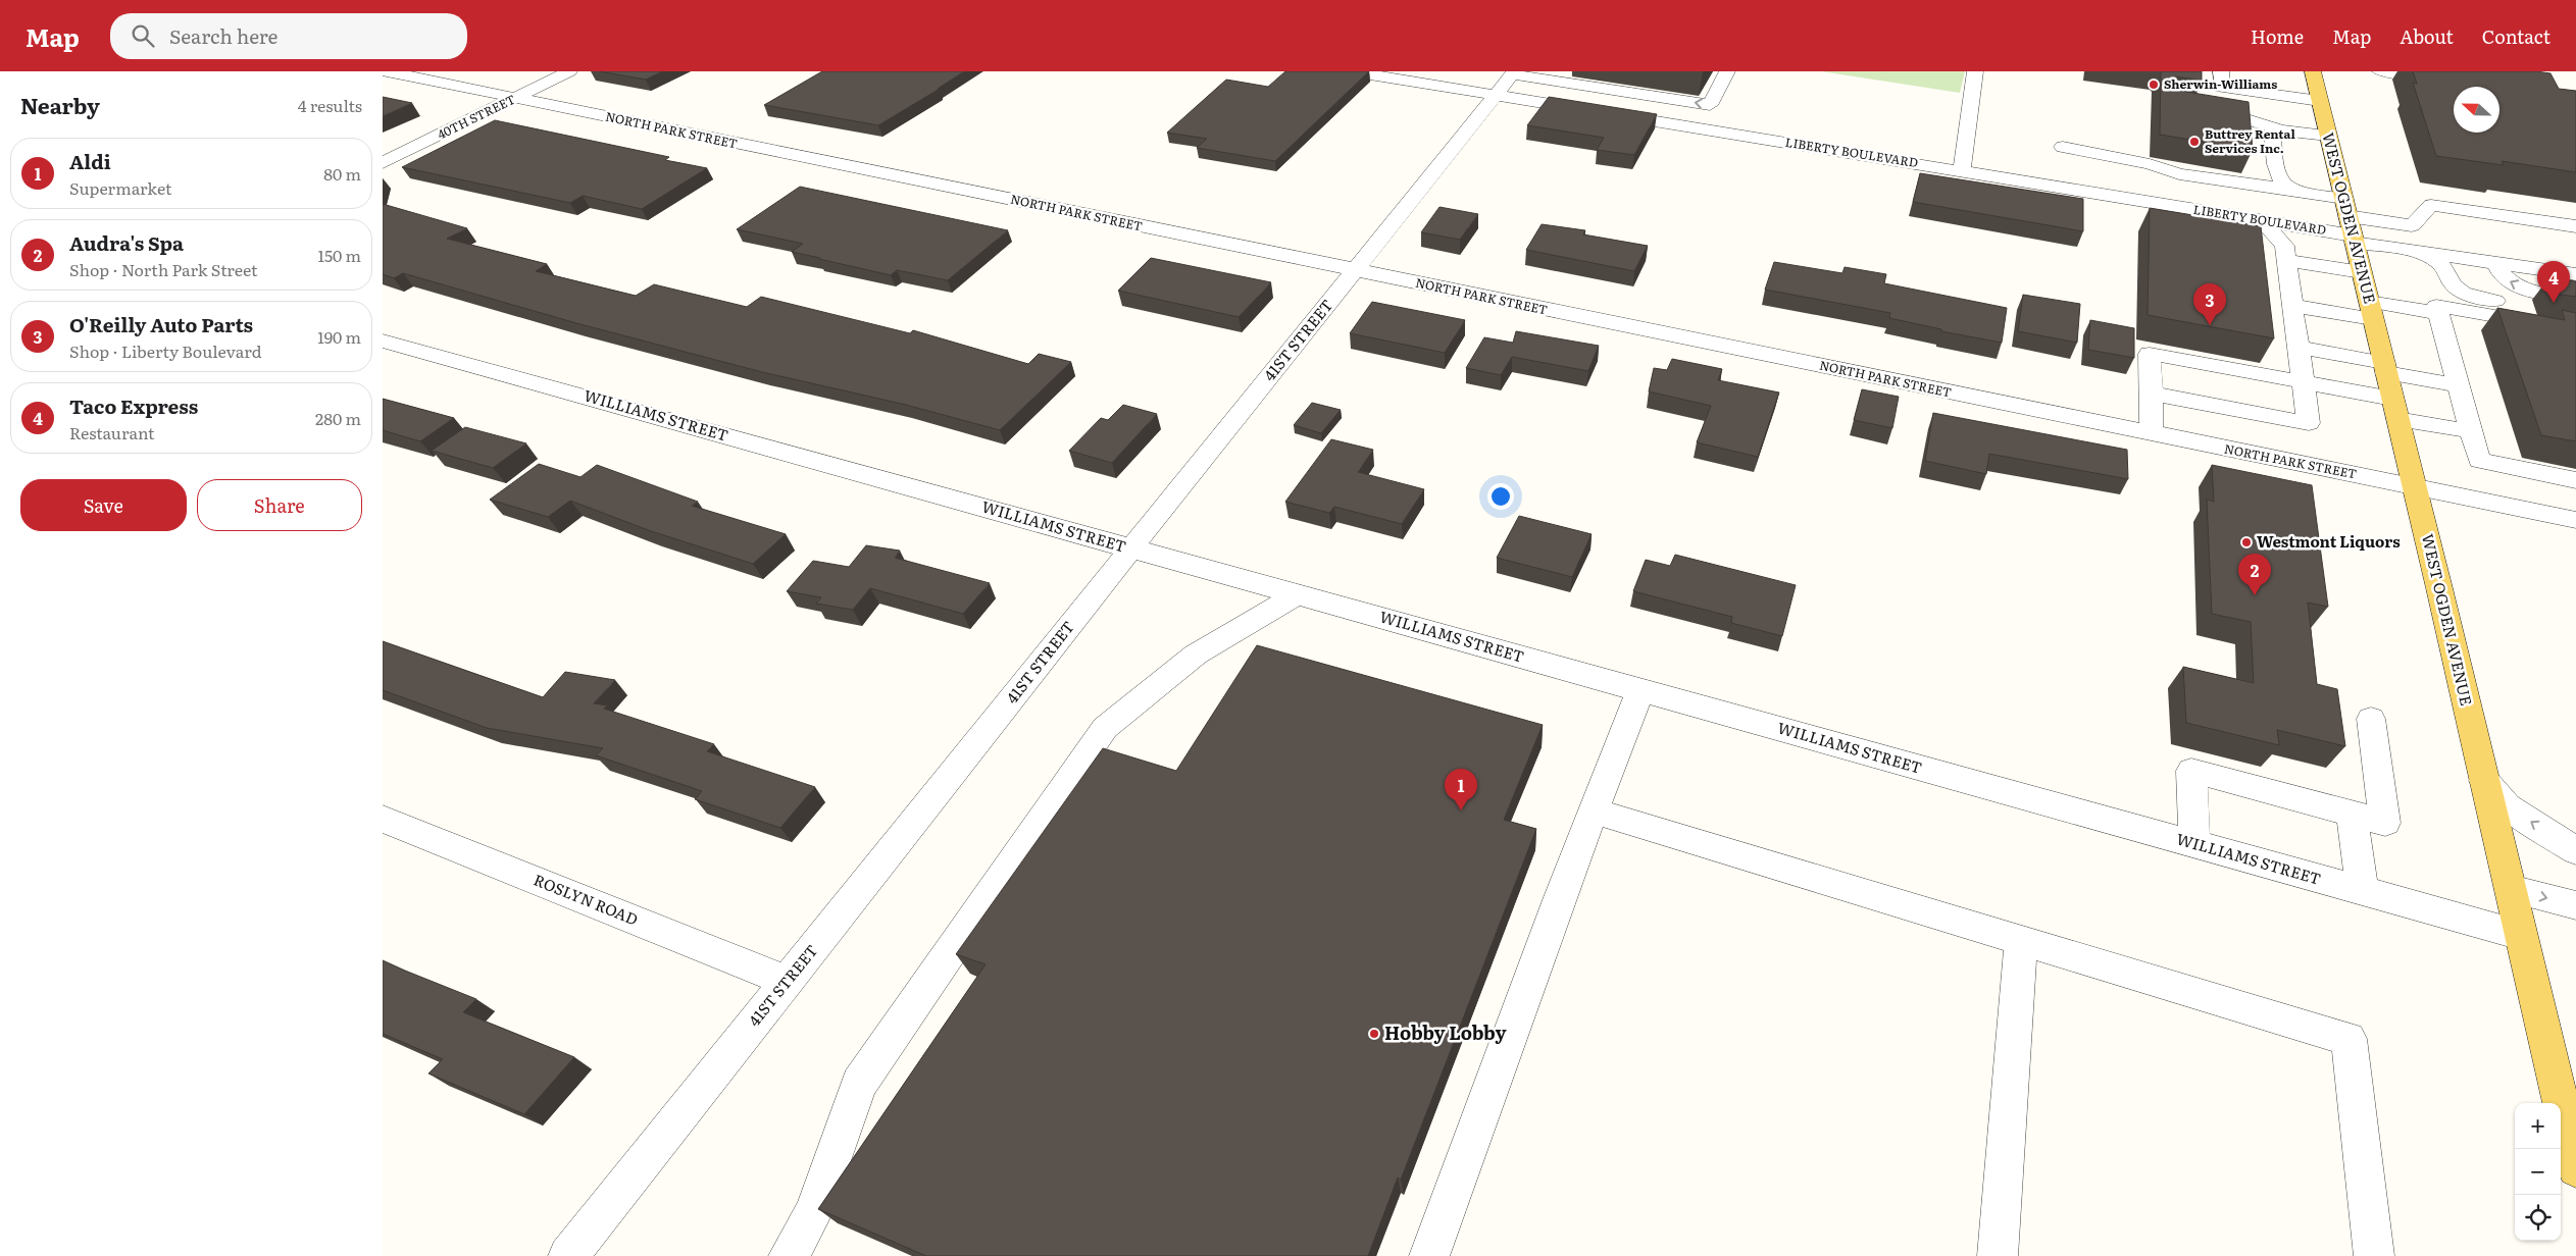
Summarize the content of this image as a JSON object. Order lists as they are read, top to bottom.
{
  "streets": {
    "main road": ["WEST OGDEN AVENUE"],
    "street": [
      "40TH STREET",
      "NORTH PARK STREET",
      "LIBERTY BOULEVARD",
      "41ST STREET",
      "WILLIAMS STREET",
      "ROSLYN ROAD"
    ]
  },
  "crossings": [
    ["40TH STREET", "NORTH PARK STREET"],
    ["NORTH PARK STREET", "WEST OGDEN AVENUE"],
    ["NORTH PARK STREET", "41ST STREET"],
    ["LIBERTY BOULEVARD", "WEST OGDEN AVENUE"],
    ["LIBERTY BOULEVARD", "41ST STREET"],
    ["WEST OGDEN AVENUE", "WILLIAMS STREET"],
    ["41ST STREET", "WILLIAMS STREET"],
    ["41ST STREET", "ROSLYN ROAD"]
  ],
  "places": [
    "Sherwin-Williams",
    "Buttrey Rental Services Inc.",
    "Westmont Liquors",
    "Hobby Lobby"
  ],
  "north": "left",
  "page": {
    "header": "Map",
    "search": "Search here",
    "nav": [
      "Home",
      "Map",
      "About",
      "Contact"
    ],
    "heading": ["Nearby", "4 results"],
    "list": [
      {
        "mark": "1",
        "name": "Aldi",
        "note": "Supermarket",
        "value": "80 m"
      },
      {
        "mark": "2",
        "name": "Audra's Spa",
        "note": "Shop · North Park Street",
        "value": "150 m"
      },
      {
        "mark": "3",
        "name": "O'Reilly Auto Parts",
        "note": "Shop · Liberty Boulevard",
        "value": "190 m"
      },
      {
        "mark": "4",
        "name": "Taco Express",
        "note": "Restaurant",
        "value": "280 m"
      }
    ],
    "pins": [
      "4",
      "3",
      "2",
      "1"
    ],
    "buttons": ["Save", "Share"],
    "map_buttons": ["+", "−"]
  }
}
